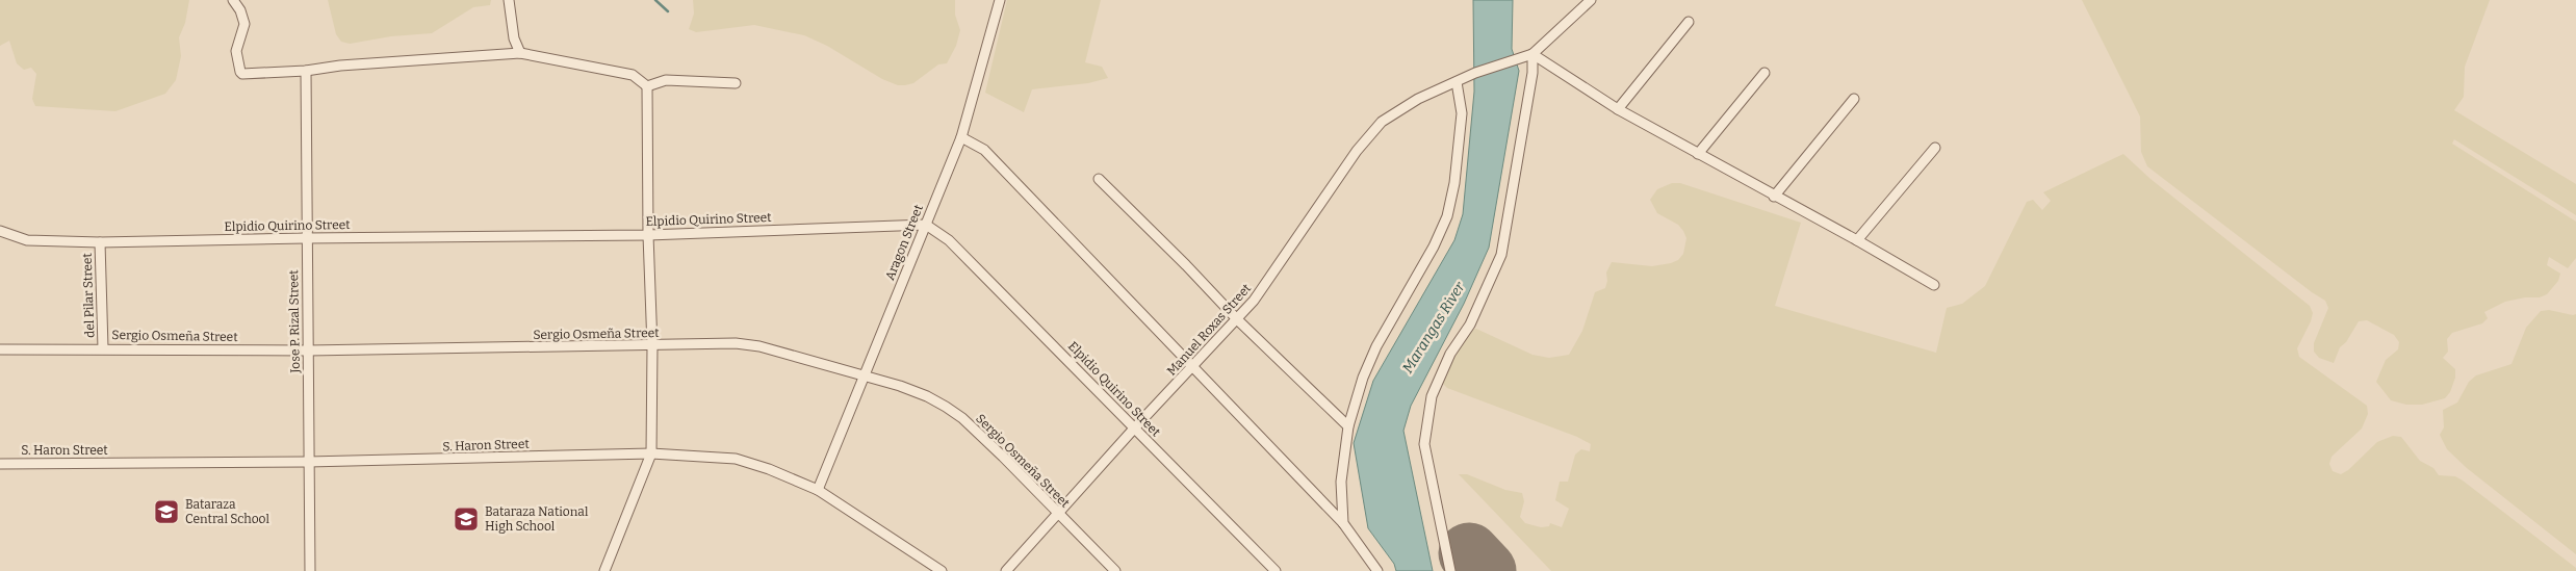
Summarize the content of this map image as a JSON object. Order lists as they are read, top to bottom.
{
  "streets": {
    "street": [
      "Elpidio Quirino Street",
      "Aragon Street",
      "del Pilar Street",
      "Jose P. Rizal Street",
      "Manuel Roxas Street",
      "Sergio Osmeña Street",
      "S. Haron Street"
    ]
  },
  "crossings": [
    ["Elpidio Quirino Street", "Aragon Street"],
    ["Elpidio Quirino Street", "del Pilar Street"],
    ["Elpidio Quirino Street", "Jose P. Rizal Street"],
    ["Elpidio Quirino Street", "Manuel Roxas Street"],
    ["Aragon Street", "Sergio Osmeña Street"],
    ["Aragon Street", "S. Haron Street"],
    ["del Pilar Street", "Sergio Osmeña Street"],
    ["Jose P. Rizal Street", "Sergio Osmeña Street"],
    ["Jose P. Rizal Street", "S. Haron Street"],
    ["Manuel Roxas Street", "Sergio Osmeña Street"]
  ],
  "water": ["Marangas River"],
  "places": {
    "school or university": ["Bataraza Central School", "Bataraza National High School"]
  }
}
